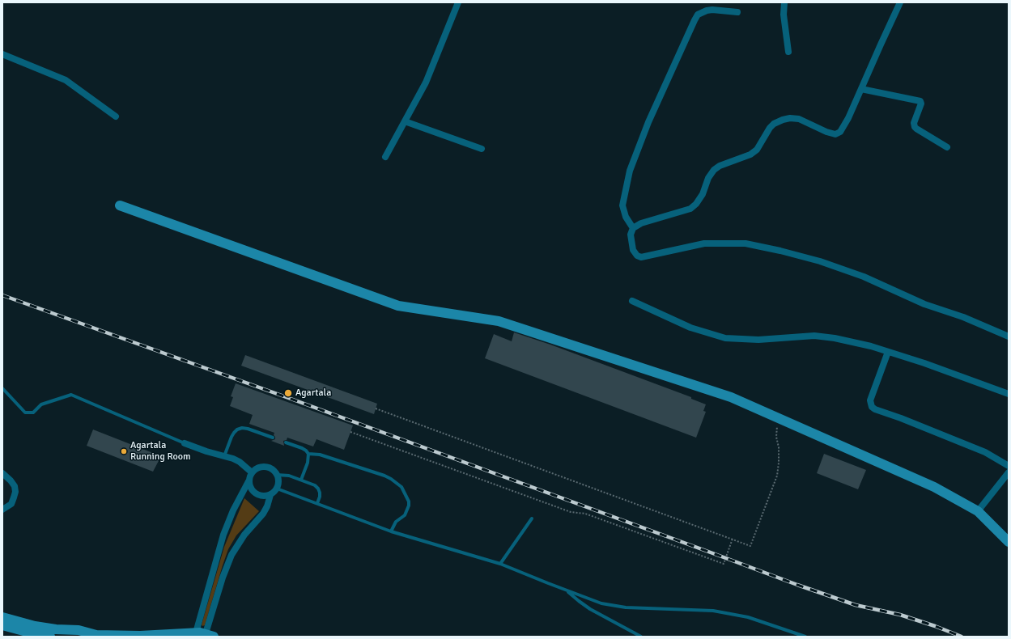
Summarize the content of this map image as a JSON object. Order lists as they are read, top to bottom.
{
  "places": ["Agartala", "Agartala Running Room"]
}
